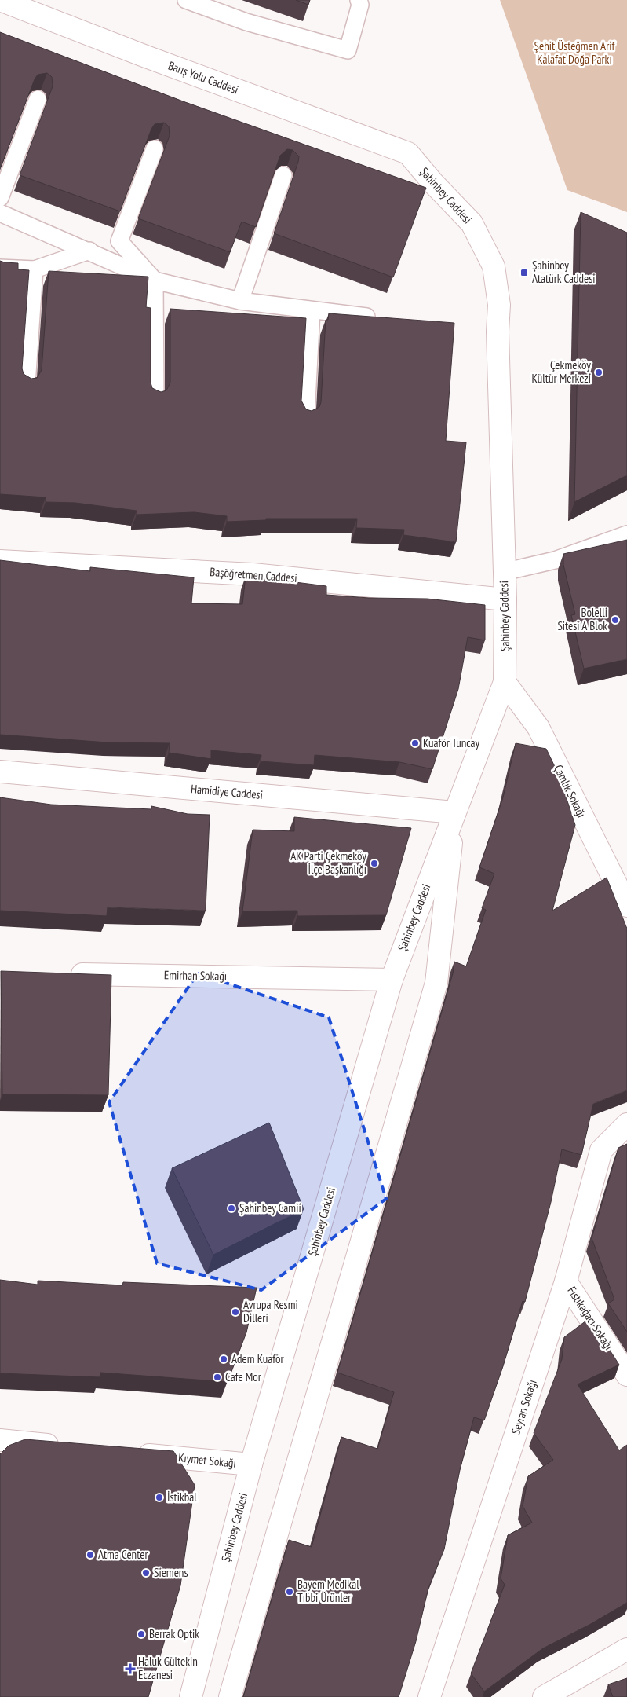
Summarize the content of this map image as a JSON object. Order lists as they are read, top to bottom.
{
  "streets": {
    "main road": [
      "Barış Yolu Caddesi",
      "Şahinbey Caddesi",
      "Başöğretmen Caddesi",
      "Çamlık Sokağı",
      "Hamidiye Caddesi",
      "Emirhan Sokağı",
      "Fıstıkağacı Sokağı",
      "Seyran Sokağı",
      "Kıymet Sokağı"
    ]
  },
  "crossings": [
    ["Barış Yolu Caddesi", "Şahinbey Caddesi"],
    ["Şahinbey Caddesi", "Başöğretmen Caddesi"],
    ["Şahinbey Caddesi", "Çamlık Sokağı"],
    ["Şahinbey Caddesi", "Hamidiye Caddesi"],
    ["Şahinbey Caddesi", "Emirhan Sokağı"],
    ["Şahinbey Caddesi", "Kıymet Sokağı"],
    ["Fıstıkağacı Sokağı", "Seyran Sokağı"]
  ],
  "parks": ["Şehit Üsteğmen Arif Kalafat Doğa Parkı"],
  "places": {
    "transit": ["Şahinbey Atatürk Caddesi"],
    "other": [
      "Çekmeköy Kültür Merkezi",
      "Bolelli Sitesi A Blok",
      "Kuaför Tuncay",
      "AK Parti Çekmeköy İlçe Başkanlığı",
      "Şahinbey Camii",
      "Avrupa Resmi Dilleri",
      "Adem Kuaför",
      "Cafe Mor",
      "İstikbal",
      "Atma Center",
      "Siemens",
      "Bayem Medikal Tıbbi Ürünler",
      "Berrak Optik"
    ],
    "health": ["Haluk Gültekin Eczanesi"]
  }
}
